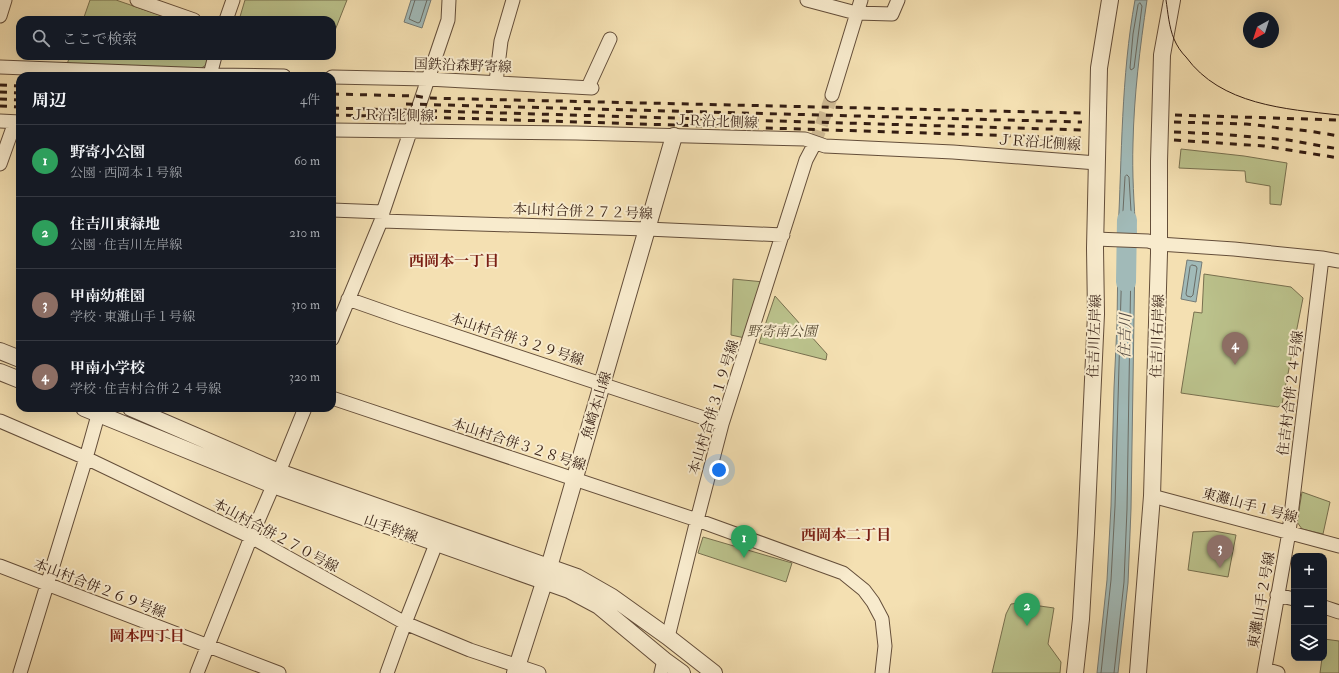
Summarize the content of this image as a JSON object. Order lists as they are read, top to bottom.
{
  "streets": {
    "street": [
      "国鉄沿森野寄線",
      "ＪＲ沿北側線",
      "本山村合併２７２号線",
      "住吉川左岸線",
      "住吉川右岸線",
      "本山村合併３２９号線",
      "住吉村合併２４号線",
      "魚崎本山線",
      "本山村合併３１９号線",
      "本山村合併３２８号線",
      "東灘山手１号線",
      "山手幹線",
      "本山村合併２７０号線",
      "本山村合併２６９号線",
      "東灘山手２号線"
    ]
  },
  "crossings": [
    ["ＪＲ沿北側線", "住吉川左岸線"],
    ["ＪＲ沿北側線", "魚崎本山線"],
    ["ＪＲ沿北側線", "本山村合併３１９号線"],
    ["本山村合併２７２号線", "魚崎本山線"],
    ["本山村合併２７２号線", "本山村合併３１９号線"],
    ["住吉川右岸線", "東灘山手１号線"],
    ["本山村合併３２９号線", "魚崎本山線"],
    ["本山村合併３２９号線", "本山村合併３１９号線"],
    ["住吉村合併２４号線", "東灘山手１号線"],
    ["住吉村合併２４号線", "東灘山手２号線"],
    ["魚崎本山線", "本山村合併３２８号線"],
    ["魚崎本山線", "山手幹線"],
    ["魚崎本山線", "本山村合併２７０号線"],
    ["本山村合併３１９号線", "本山村合併３２８号線"],
    ["本山村合併３１９号線", "山手幹線"],
    ["東灘山手１号線", "東灘山手２号線"]
  ],
  "districts": ["西岡本一丁目", "西岡本二丁目", "岡本四丁目"],
  "water": ["住吉川"],
  "parks": ["野寄南公園"],
  "north": "bottom left",
  "page": {
    "search": "ここで検索",
    "heading": ["周辺", "4件"],
    "list": [
      {
        "mark": "1",
        "name": "野寄小公園",
        "note": "公園 · 西岡本１号線",
        "value": "60 m"
      },
      {
        "mark": "2",
        "name": "住吉川東緑地",
        "note": "公園 · 住吉川左岸線",
        "value": "210 m"
      },
      {
        "mark": "3",
        "name": "甲南幼稚園",
        "note": "学校 · 東灘山手１号線",
        "value": "310 m"
      },
      {
        "mark": "4",
        "name": "甲南小学校",
        "note": "学校 · 住吉村合併２４号線",
        "value": "320 m"
      }
    ],
    "pins": [
      "4",
      "1",
      "3",
      "2"
    ],
    "map_buttons": ["+", "−"]
  }
}
